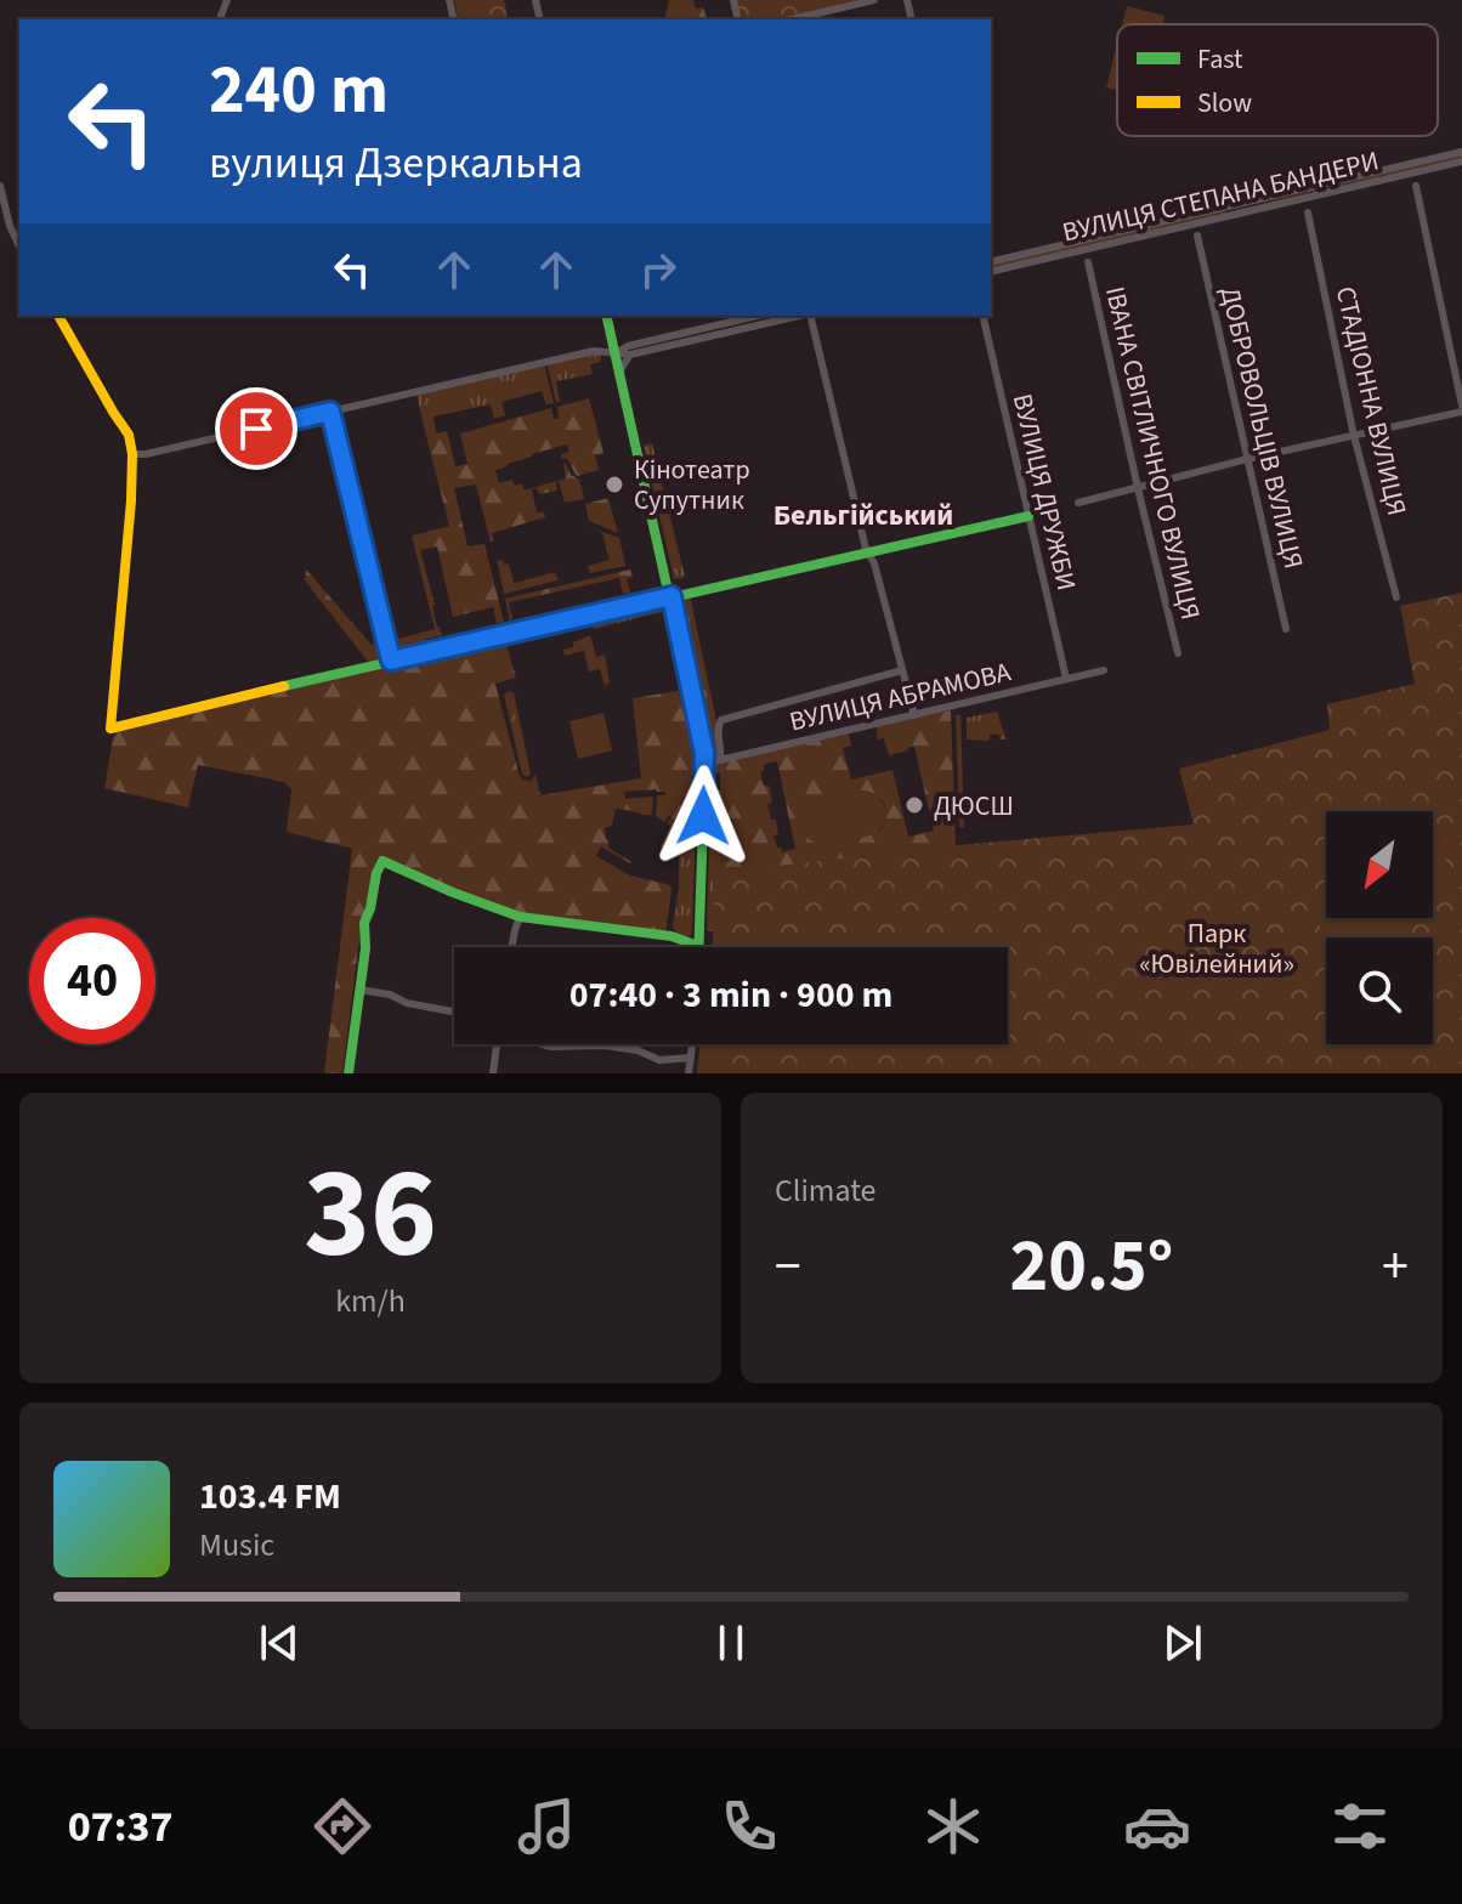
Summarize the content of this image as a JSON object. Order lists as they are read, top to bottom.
{
  "streets": {
    "street": [
      "ВУЛИЦЯ СТЕПАНА БАНДЕРИ",
      "СТАДІОННА ВУЛИЦЯ",
      "ДОБРОВОЛЬЦІВ ВУЛИЦЯ",
      "ІВАНА СВІТЛИЧНОГО ВУЛИЦЯ",
      "ВУЛИЦЯ ДРУЖБИ",
      "ВУЛИЦЯ АБРАМОВА"
    ]
  },
  "crossings": [
    ["ВУЛИЦЯ ДРУЖБИ", "ВУЛИЦЯ АБРАМОВА"]
  ],
  "districts": ["Бельгійський"],
  "parks": ["Парк «Ювілейний»"],
  "places": ["Кінотеатр Супутник", "ДЮСШ"],
  "legend": ["Fast", "Slow"],
  "north": "bottom left",
  "page": {
    "turn": ["240 m", "вулиця Дзеркальна"],
    "limit": "40",
    "trip": "07:40 · 3 min · 900 m",
    "tile": [
      ["36", "km/h"],
      "Climate"
    ],
    "heat": ["−", "20.5°", "+"],
    "song": ["103.4 FM", "Music"],
    "tabs": "07:37"
  }
}
